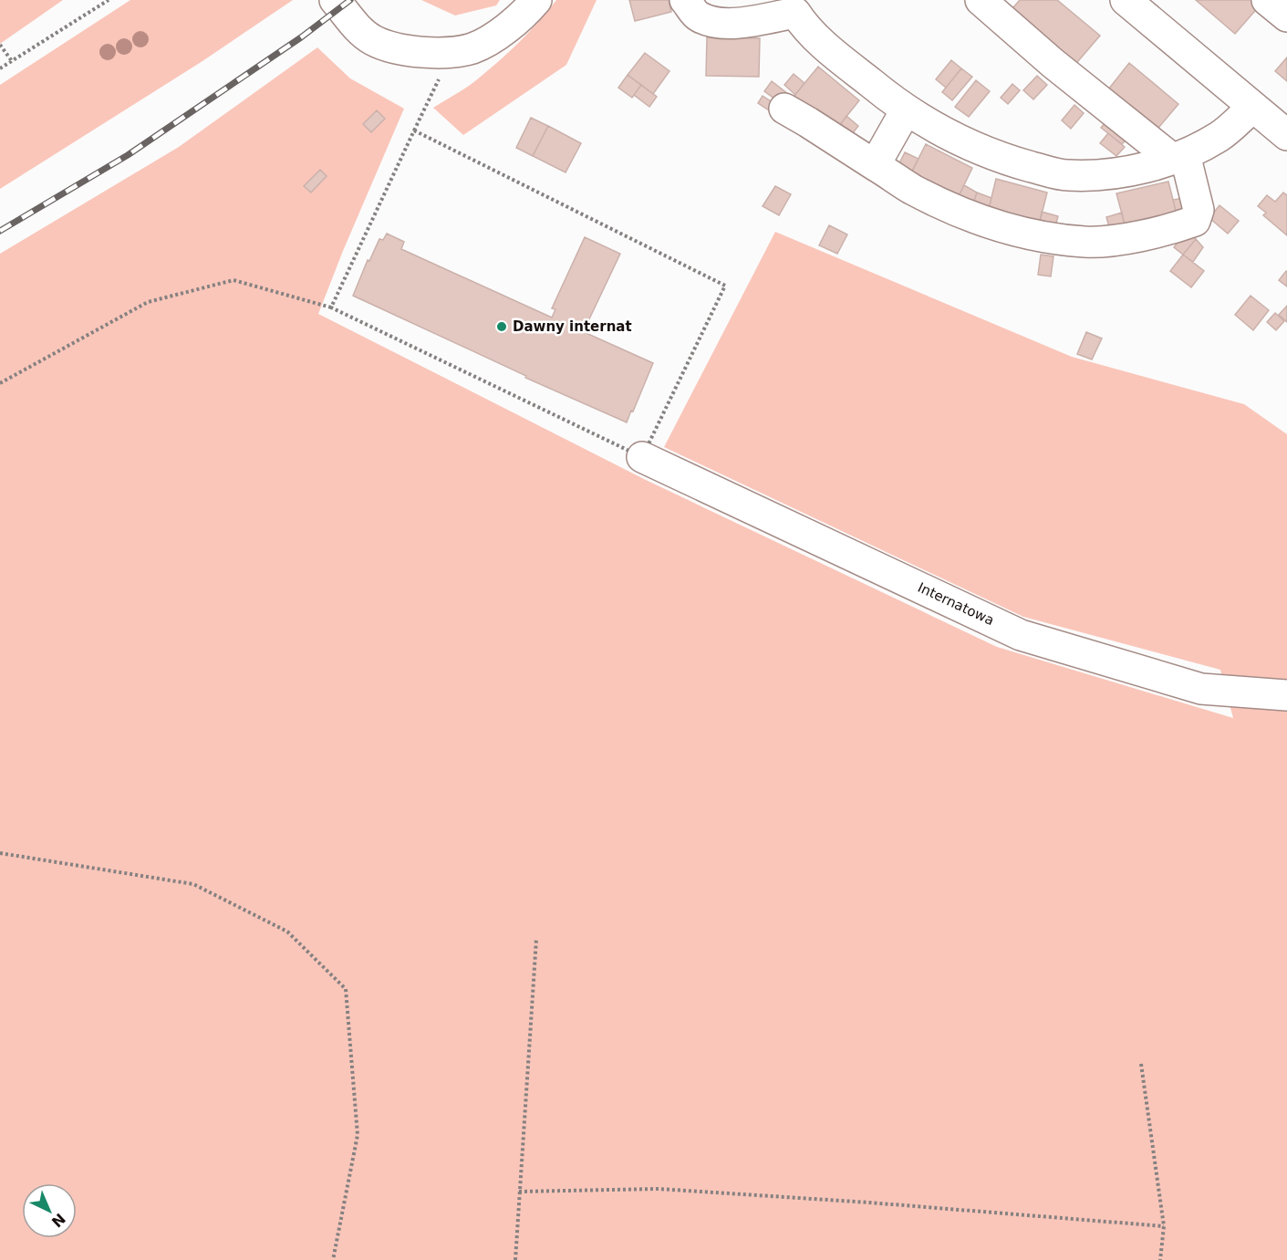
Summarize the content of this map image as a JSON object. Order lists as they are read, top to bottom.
{
  "streets": {
    "street": ["Internatowa"]
  },
  "places": ["Dawny internat"],
  "north": "bottom right"
}
